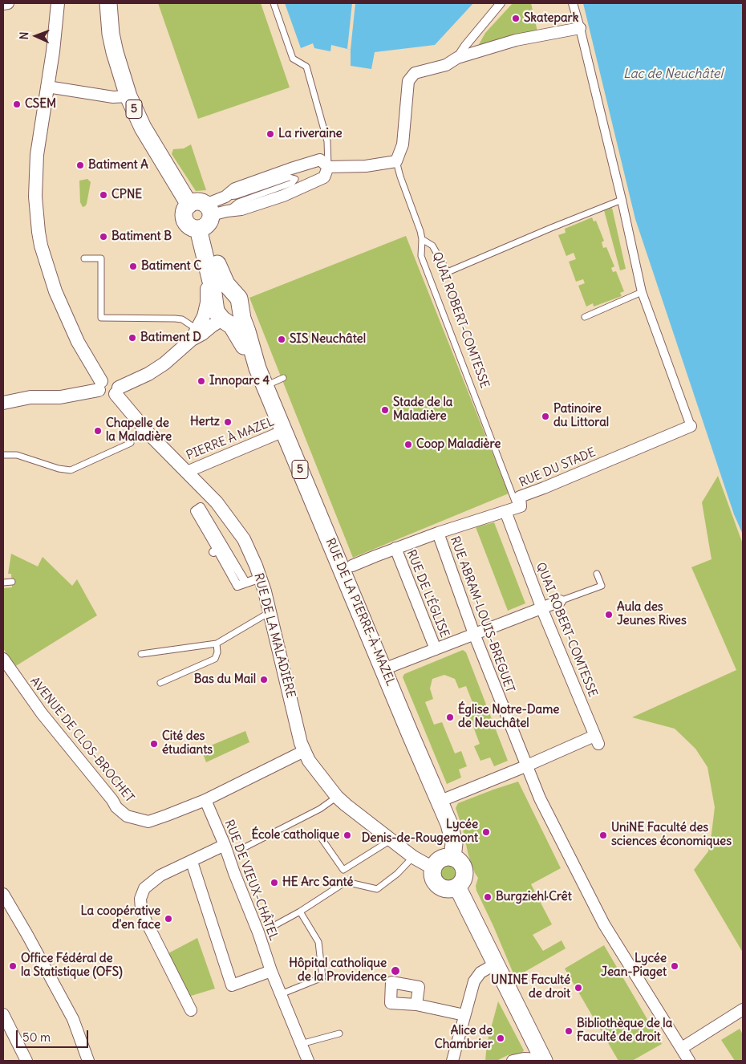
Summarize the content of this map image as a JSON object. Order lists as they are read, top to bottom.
{
  "streets": {
    "main road": ["5", "RUE DE LA PIERRE-À-MAZEL"],
    "street": [
      "QUAI ROBERT-COMTESSE",
      "PIERRE À MAZEL",
      "RUE DU STADE",
      "RUE DE L'ÉGLISE",
      "RUE ABRAM-LOUIS-BREGUET",
      "RUE DE LA MALADIÈRE",
      "AVENUE DE CLOS-BROCHET",
      "RUE DE VIEUX-CHÂTEL"
    ]
  },
  "crossings": [
    ["QUAI ROBERT-COMTESSE", "RUE DU STADE"],
    ["QUAI ROBERT-COMTESSE", "RUE ABRAM-LOUIS-BREGUET"],
    ["PIERRE À MAZEL", "RUE DE LA PIERRE-À-MAZEL"],
    ["PIERRE À MAZEL", "RUE DE LA MALADIÈRE"],
    ["RUE DE LA PIERRE-À-MAZEL", "RUE DE LA MALADIÈRE"],
    ["RUE DE LA MALADIÈRE", "AVENUE DE CLOS-BROCHET"],
    ["AVENUE DE CLOS-BROCHET", "RUE DE VIEUX-CHÂTEL"]
  ],
  "water": ["Lac de Neuchâtel"],
  "places": [
    "Skatepark",
    "CSEM",
    "La riveraine",
    "Batiment A",
    "CPNE",
    "Batiment B",
    "Batiment C",
    "Batiment D",
    "SIS Neuchâtel",
    "Innoparc 4",
    "Stade de la Maladière",
    "Patinoire du Littoral",
    "Hertz",
    "Chapelle de la Maladière",
    "Coop Maladière",
    "Aula des Jeunes Rives",
    "Bas du Mail",
    "Église Notre-Dame de Neuchâtel",
    "Cité des étudiants",
    "Lycée Denis-de-Rougemont",
    "École catholique",
    "UniNE Faculté des sciences économiques",
    "HE Arc Santé",
    "Burgziehl·Crêt",
    "La coopérative d'en face",
    "Office Fédéral de la Statistique (OFS)",
    "Lycée Jean-Piaget",
    "Hôpital catholique de la Providence",
    "UNINE Faculté de droit",
    "Bibliothèque de la Faculté de droit",
    "Alice de Chambrier"
  ],
  "scale_bar": "50 m",
  "north": "left"
}
